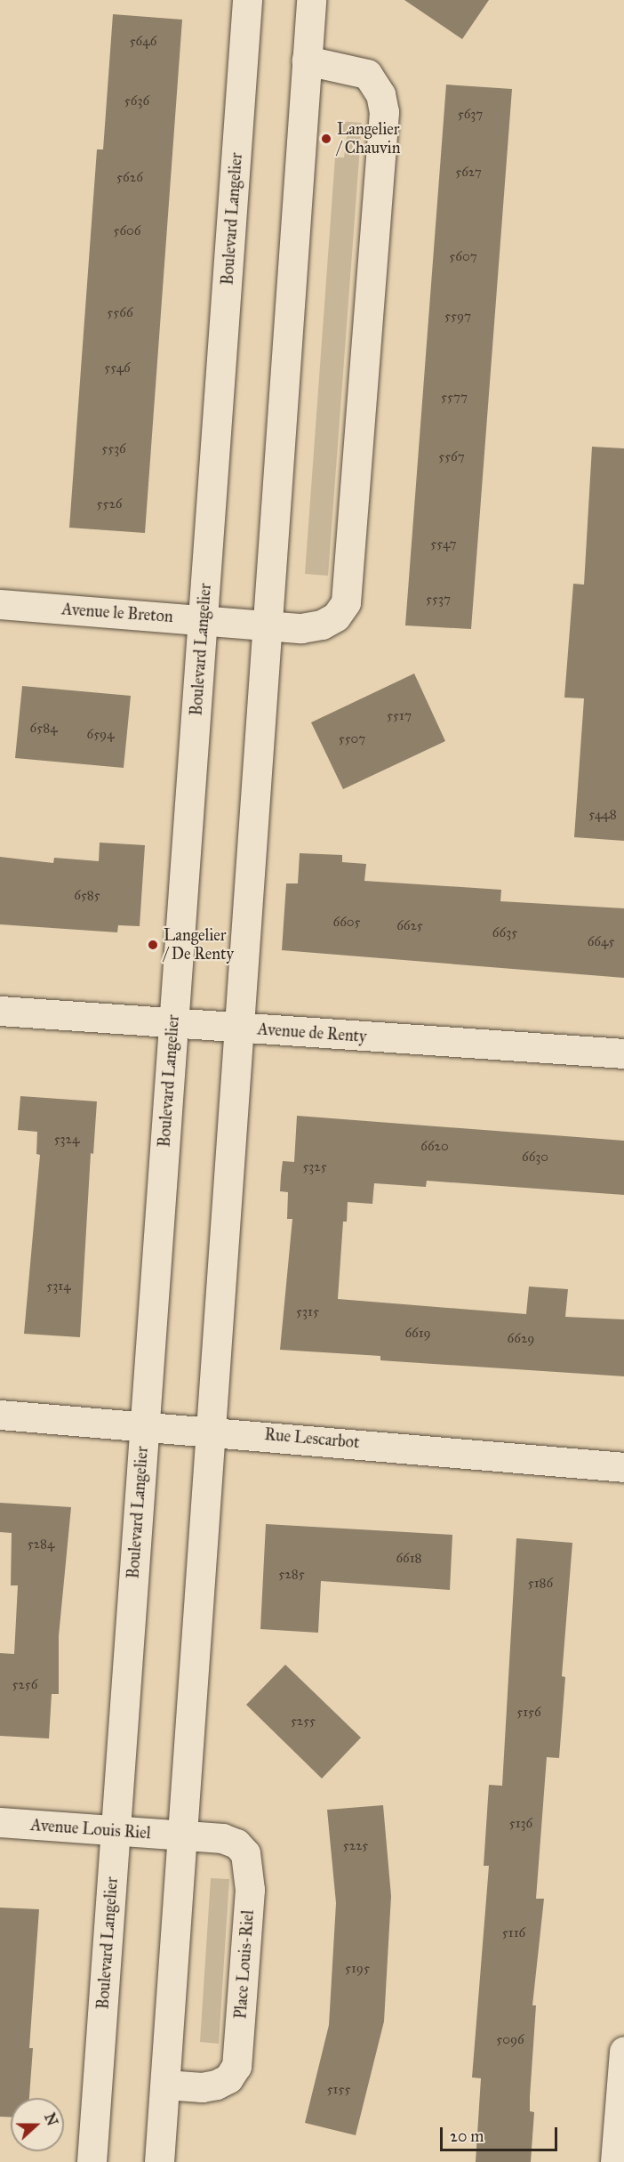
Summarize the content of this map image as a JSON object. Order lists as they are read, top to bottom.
{
  "streets": {
    "main road": [
      "Boulevard Langelier",
      "Avenue le Breton",
      "Avenue de Renty",
      "Rue Lescarbot",
      "Avenue Louis Riel",
      "Place Louis-Riel"
    ]
  },
  "crossings": [
    ["Boulevard Langelier", "Avenue le Breton"],
    ["Boulevard Langelier", "Avenue de Renty"],
    ["Boulevard Langelier", "Rue Lescarbot"],
    ["Boulevard Langelier", "Avenue Louis Riel"],
    ["Avenue Louis Riel", "Place Louis-Riel"]
  ],
  "places": ["Langelier / Chauvin", "Langelier / De Renty"],
  "house_numbers": [
    "5646",
    "5636",
    "5637",
    "5627",
    "5626",
    "5606",
    "5607",
    "5566",
    "5597",
    "5546",
    "5577",
    "5536",
    "5567",
    "5526",
    "5547",
    "5537",
    "5517",
    "6584",
    "6594",
    "5507",
    "5448",
    "6585",
    "6605",
    "6625",
    "6635",
    "6645",
    "5324",
    "6620",
    "6630",
    "5325",
    "5314",
    "5315",
    "6619",
    "6629",
    "5284",
    "6618",
    "5285",
    "5186",
    "5256",
    "5156",
    "5255",
    "5136",
    "5225",
    "5116",
    "5195",
    "5096",
    "5155"
  ],
  "scale_bar": "20 m",
  "north": "right"
}
